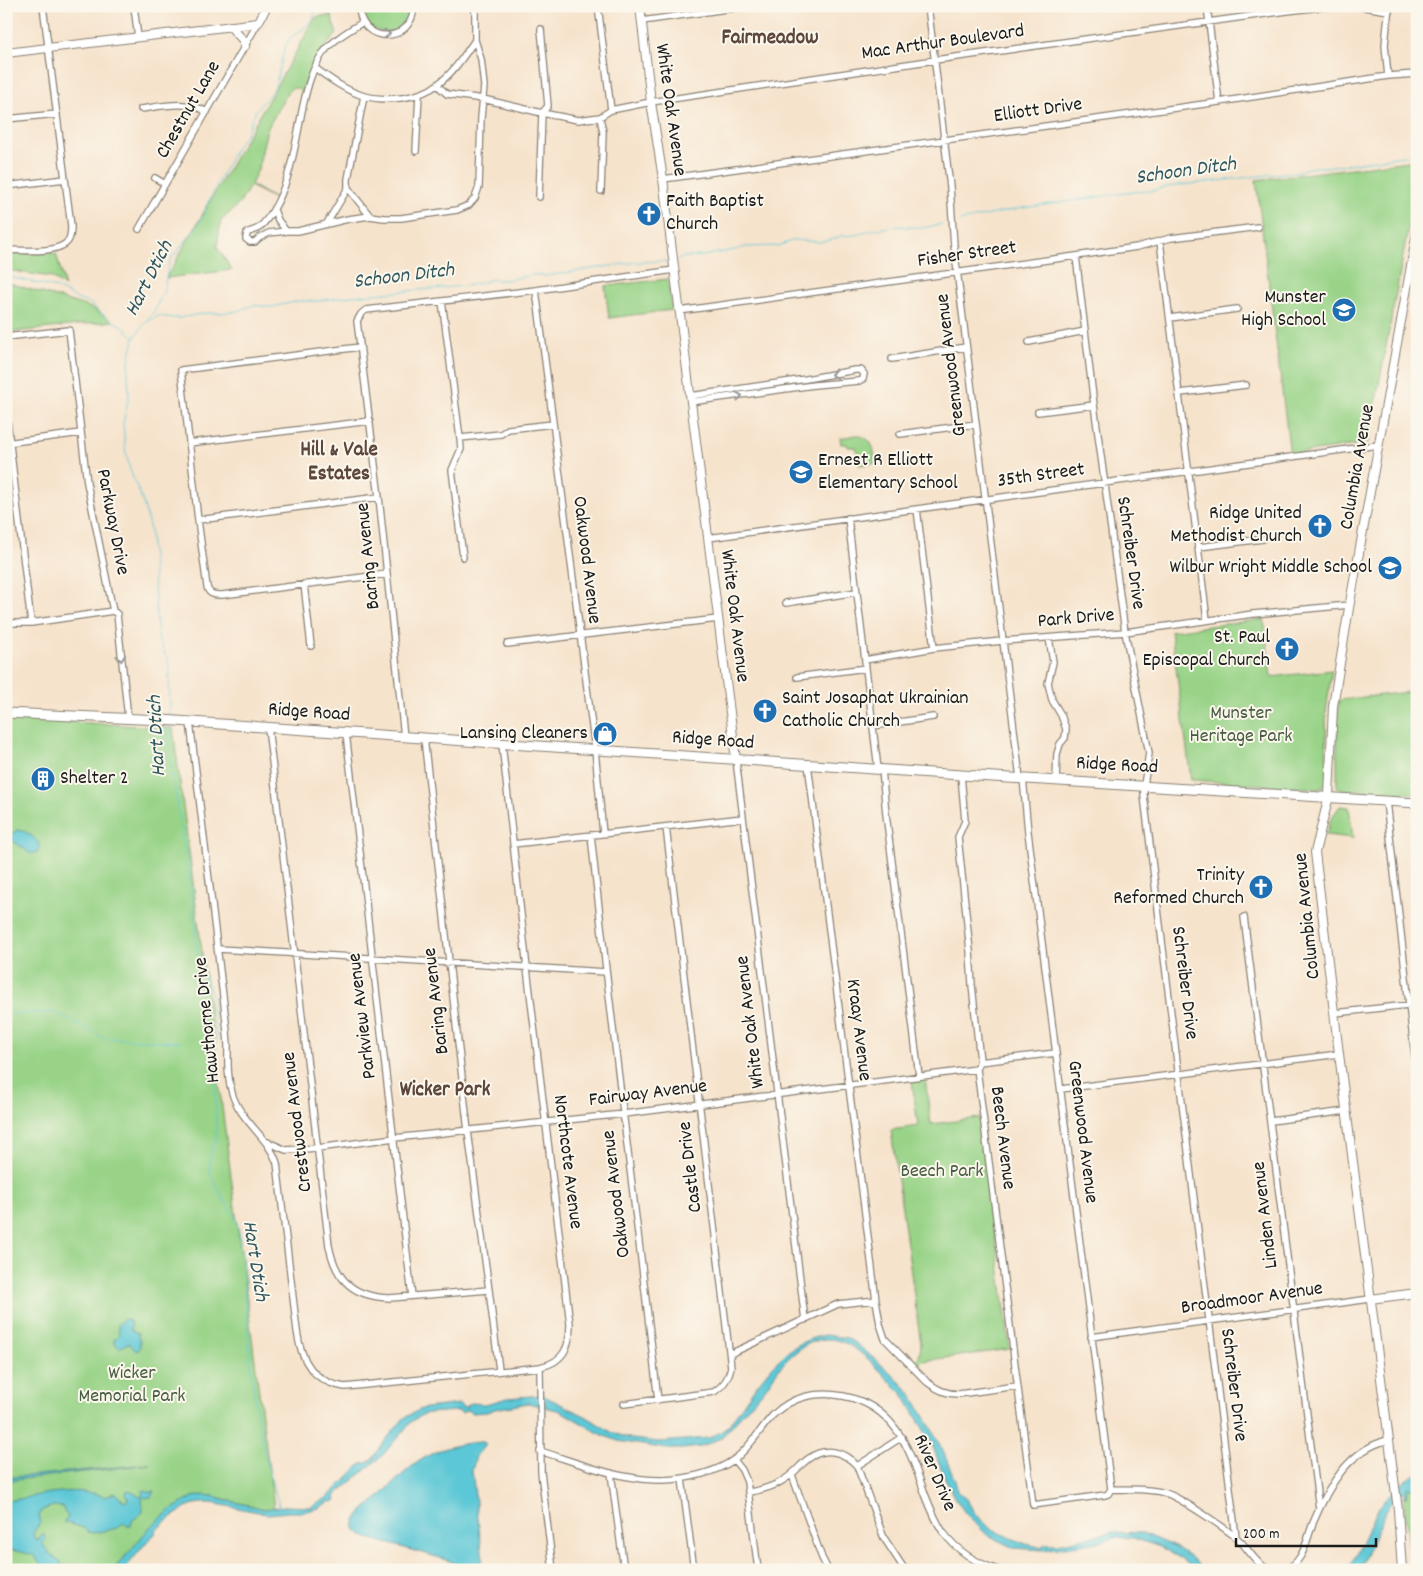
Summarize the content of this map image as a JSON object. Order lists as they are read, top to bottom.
{
  "streets": {
    "main road": ["Ridge Road"],
    "street": [
      "Mac Arthur Boulevard",
      "Chestnut Lane",
      "White Oak Avenue",
      "Elliott Drive",
      "Fisher Street",
      "Greenwood Avenue",
      "Columbia Avenue",
      "35th Street",
      "Parkway Drive",
      "Schreiber Drive",
      "Baring Avenue",
      "Oakwood Avenue",
      "Park Drive",
      "Parkview Avenue",
      "Hawthorne Drive",
      "Kraay Avenue",
      "Fairway Avenue",
      "Crestwood Avenue",
      "Beech Avenue",
      "Northcote Avenue",
      "Castle Drive",
      "Linden Avenue",
      "Broadmoor Avenue",
      "River Drive"
    ]
  },
  "crossings": [
    ["Mac Arthur Boulevard", "White Oak Avenue"],
    ["Mac Arthur Boulevard", "Greenwood Avenue"],
    ["White Oak Avenue", "Elliott Drive"],
    ["White Oak Avenue", "Fisher Street"],
    ["White Oak Avenue", "35th Street"],
    ["White Oak Avenue", "Ridge Road"],
    ["White Oak Avenue", "Fairway Avenue"],
    ["Elliott Drive", "Greenwood Avenue"],
    ["Fisher Street", "Greenwood Avenue"],
    ["Fisher Street", "Schreiber Drive"],
    ["Greenwood Avenue", "35th Street"],
    ["Greenwood Avenue", "Park Drive"],
    ["Greenwood Avenue", "Ridge Road"],
    ["Greenwood Avenue", "Fairway Avenue"],
    ["Greenwood Avenue", "Beech Avenue"],
    ["Greenwood Avenue", "Broadmoor Avenue"],
    ["Columbia Avenue", "35th Street"],
    ["Columbia Avenue", "Park Drive"],
    ["Columbia Avenue", "Ridge Road"],
    ["Columbia Avenue", "Broadmoor Avenue"],
    ["35th Street", "Schreiber Drive"],
    ["Parkway Drive", "Ridge Road"],
    ["Schreiber Drive", "Park Drive"],
    ["Schreiber Drive", "Ridge Road"],
    ["Schreiber Drive", "Broadmoor Avenue"],
    ["Baring Avenue", "Ridge Road"],
    ["Baring Avenue", "Fairway Avenue"],
    ["Baring Avenue", "Crestwood Avenue"],
    ["Oakwood Avenue", "Ridge Road"],
    ["Oakwood Avenue", "Fairway Avenue"],
    ["Oakwood Avenue", "Castle Drive"],
    ["Ridge Road", "Parkview Avenue"],
    ["Ridge Road", "Hawthorne Drive"],
    ["Ridge Road", "Kraay Avenue"],
    ["Ridge Road", "Crestwood Avenue"],
    ["Ridge Road", "Beech Avenue"],
    ["Ridge Road", "Northcote Avenue"],
    ["Parkview Avenue", "Fairway Avenue"],
    ["Parkview Avenue", "Crestwood Avenue"],
    ["Hawthorne Drive", "Fairway Avenue"],
    ["Hawthorne Drive", "Northcote Avenue"],
    ["Kraay Avenue", "Fairway Avenue"],
    ["Fairway Avenue", "Crestwood Avenue"],
    ["Fairway Avenue", "Beech Avenue"],
    ["Fairway Avenue", "Northcote Avenue"],
    ["Fairway Avenue", "Castle Drive"],
    ["Linden Avenue", "Broadmoor Avenue"]
  ],
  "districts": ["Fairmeadow", "Hill & Vale Estates", "Wicker Park"],
  "water": ["Schoon Ditch", "Hart Dtich"],
  "parks": ["Munster Heritage Park", "Beech Park", "Wicker Memorial Park"],
  "places": {
    "church": [
      "Faith Baptist Church",
      "Ridge United Methodist Church",
      "St. Paul Episcopal Church",
      "Saint Josaphat Ukrainian Catholic Church",
      "Trinity Reformed Church"
    ],
    "school or university": ["Munster High School", "Ernest R Elliott Elementary School", "Wilbur Wright Middle School"],
    "shop": ["Lansing Cleaners"],
    "building": ["Shelter 2"]
  },
  "scale_bar": "200 m"
}
